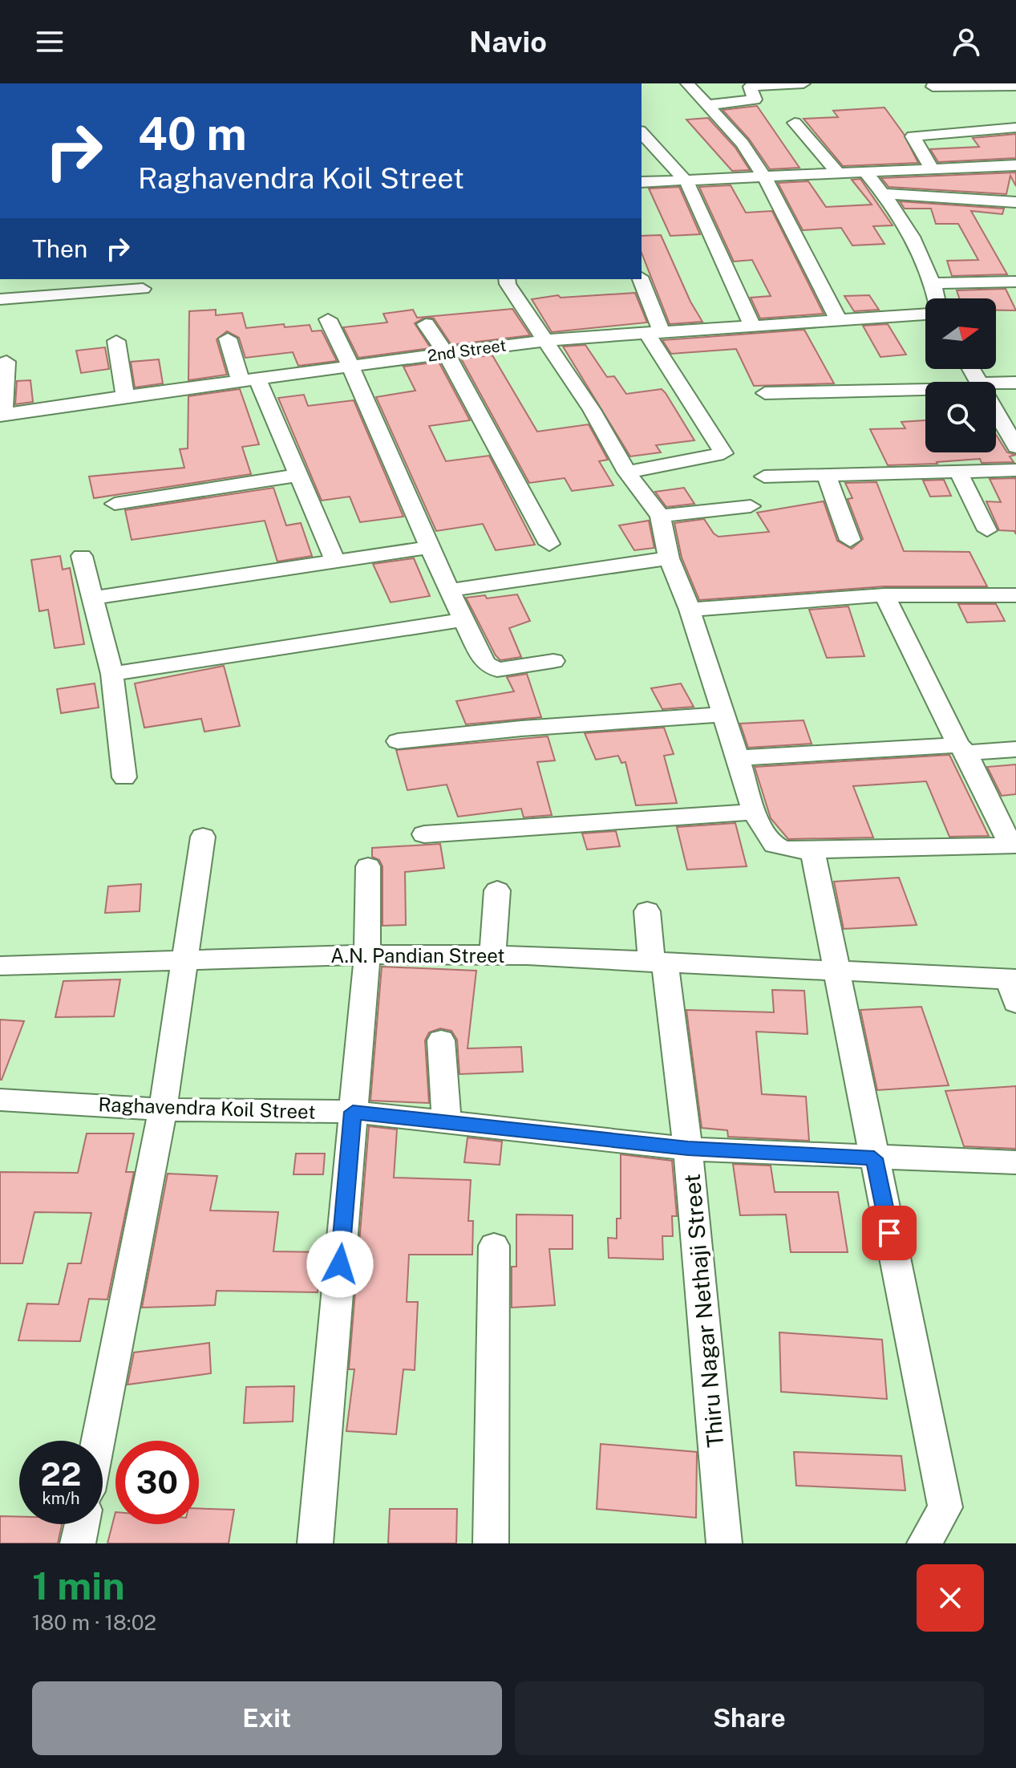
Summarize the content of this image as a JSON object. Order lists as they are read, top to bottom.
{
  "streets": {
    "street": [
      "2nd Street",
      "A.N. Pandian Street",
      "Raghavendra Koil Street",
      "Thiru Nagar Nethaji Street"
    ]
  },
  "crossings": [
    ["A.N. Pandian Street", "Thiru Nagar Nethaji Street"],
    ["Raghavendra Koil Street", "Thiru Nagar Nethaji Street"]
  ],
  "north": "right",
  "page": {
    "header": "Navio",
    "turn": ["40 m", "Raghavendra Koil Street"],
    "then": "Then",
    "speed": "22 km/h",
    "limit": "30",
    "heading": ["1 min", "180 m · 18:02"],
    "buttons": ["Exit", "Share"]
  }
}
